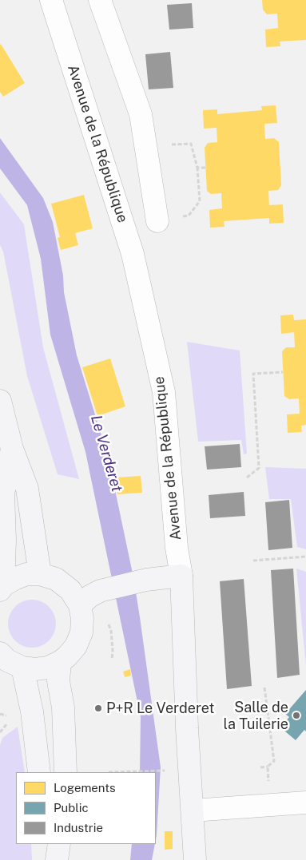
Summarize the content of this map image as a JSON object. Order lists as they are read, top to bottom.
{
  "streets": {
    "main road": ["Avenue de la République"]
  },
  "water": ["Le Verderet"],
  "places": ["P+R Le Verderet", "Salle de la Tuilerie"],
  "legend": ["Logements", "Public", "Industrie"]
}
